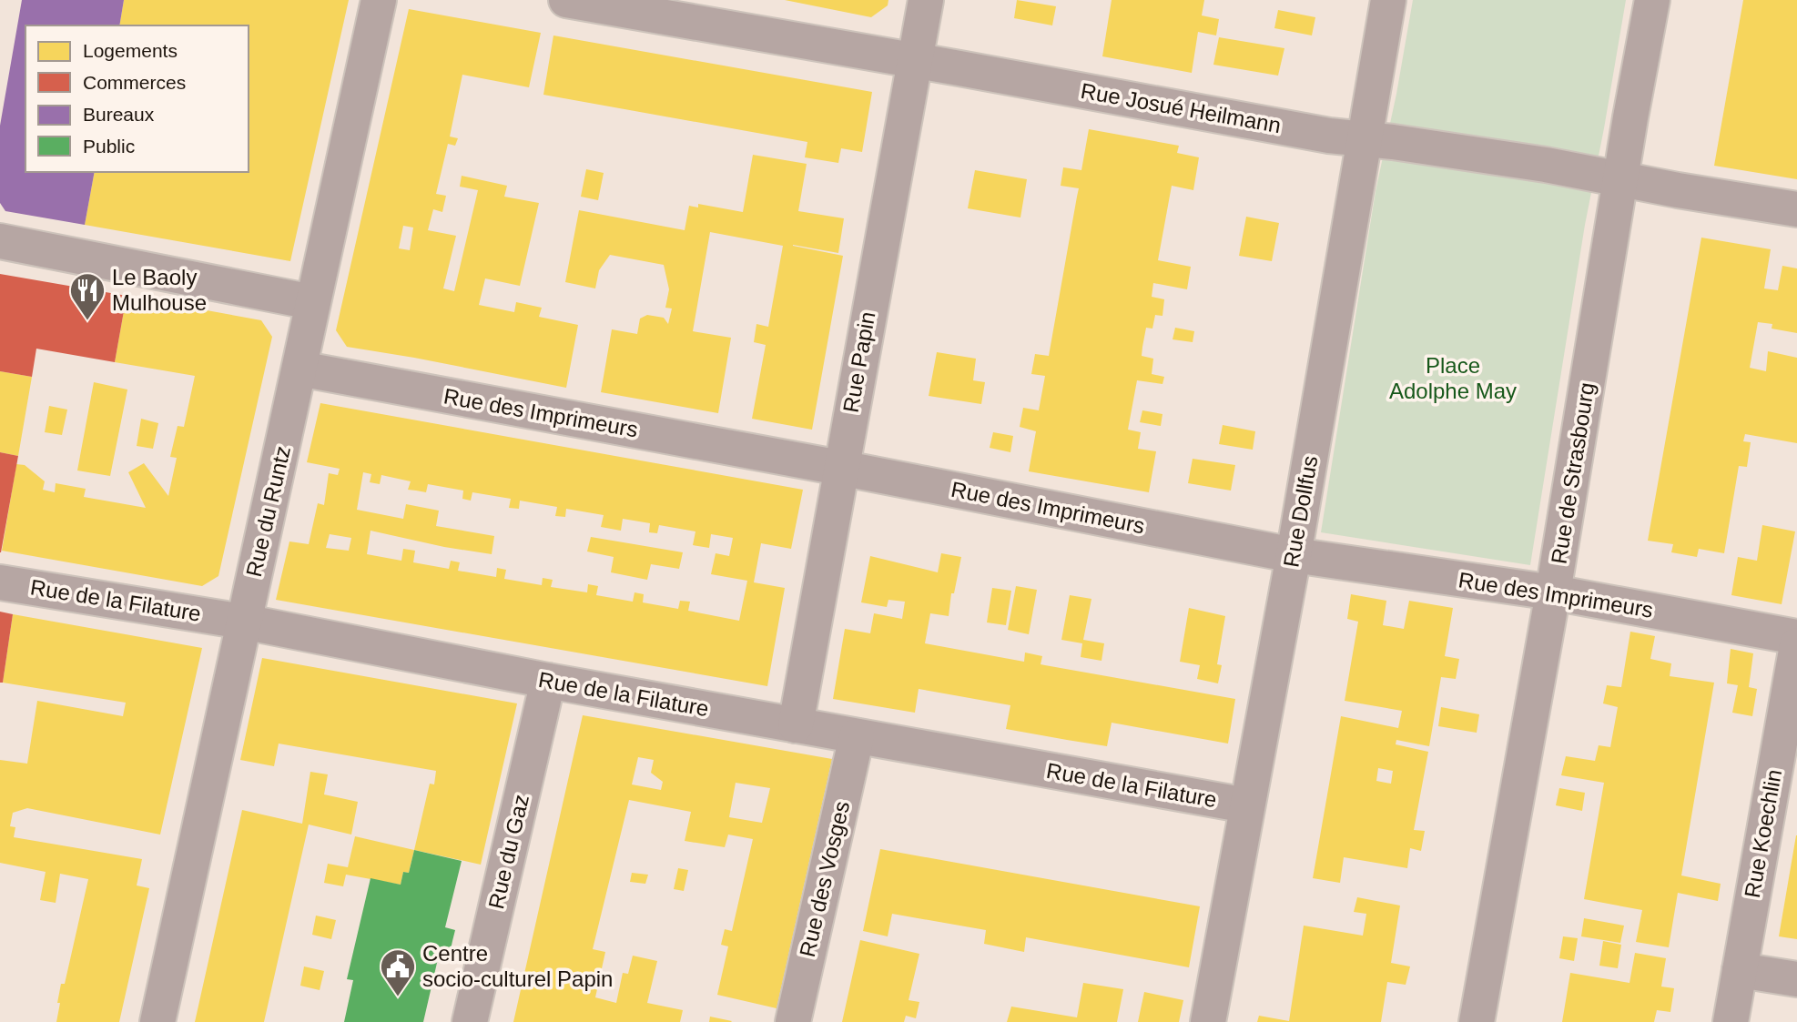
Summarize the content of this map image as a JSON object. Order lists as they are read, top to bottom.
{
  "streets": {
    "street": [
      "Rue Josué Heilmann",
      "Rue Papin",
      "Rue des Imprimeurs",
      "Rue de Strasbourg",
      "Rue du Runtz",
      "Rue Dollfus",
      "Rue de la Filature",
      "Rue Koechlin",
      "Rue du Gaz",
      "Rue des Vosges"
    ]
  },
  "crossings": [
    ["Rue Josué Heilmann", "Rue Papin"],
    ["Rue Josué Heilmann", "Rue de Strasbourg"],
    ["Rue Josué Heilmann", "Rue Dollfus"],
    ["Rue Papin", "Rue des Imprimeurs"],
    ["Rue Papin", "Rue de la Filature"],
    ["Rue des Imprimeurs", "Rue de Strasbourg"],
    ["Rue des Imprimeurs", "Rue du Runtz"],
    ["Rue des Imprimeurs", "Rue Dollfus"],
    ["Rue du Runtz", "Rue de la Filature"],
    ["Rue Dollfus", "Rue de la Filature"],
    ["Rue de la Filature", "Rue du Gaz"],
    ["Rue de la Filature", "Rue des Vosges"]
  ],
  "parks": ["Place Adolphe May"],
  "places": {
    "restaurant": ["Le Baoly Mulhouse"],
    "public building": ["Centre socio-culturel Papin"]
  },
  "legend": [
    "Logements",
    "Commerces",
    "Bureaux",
    "Public"
  ]
}
